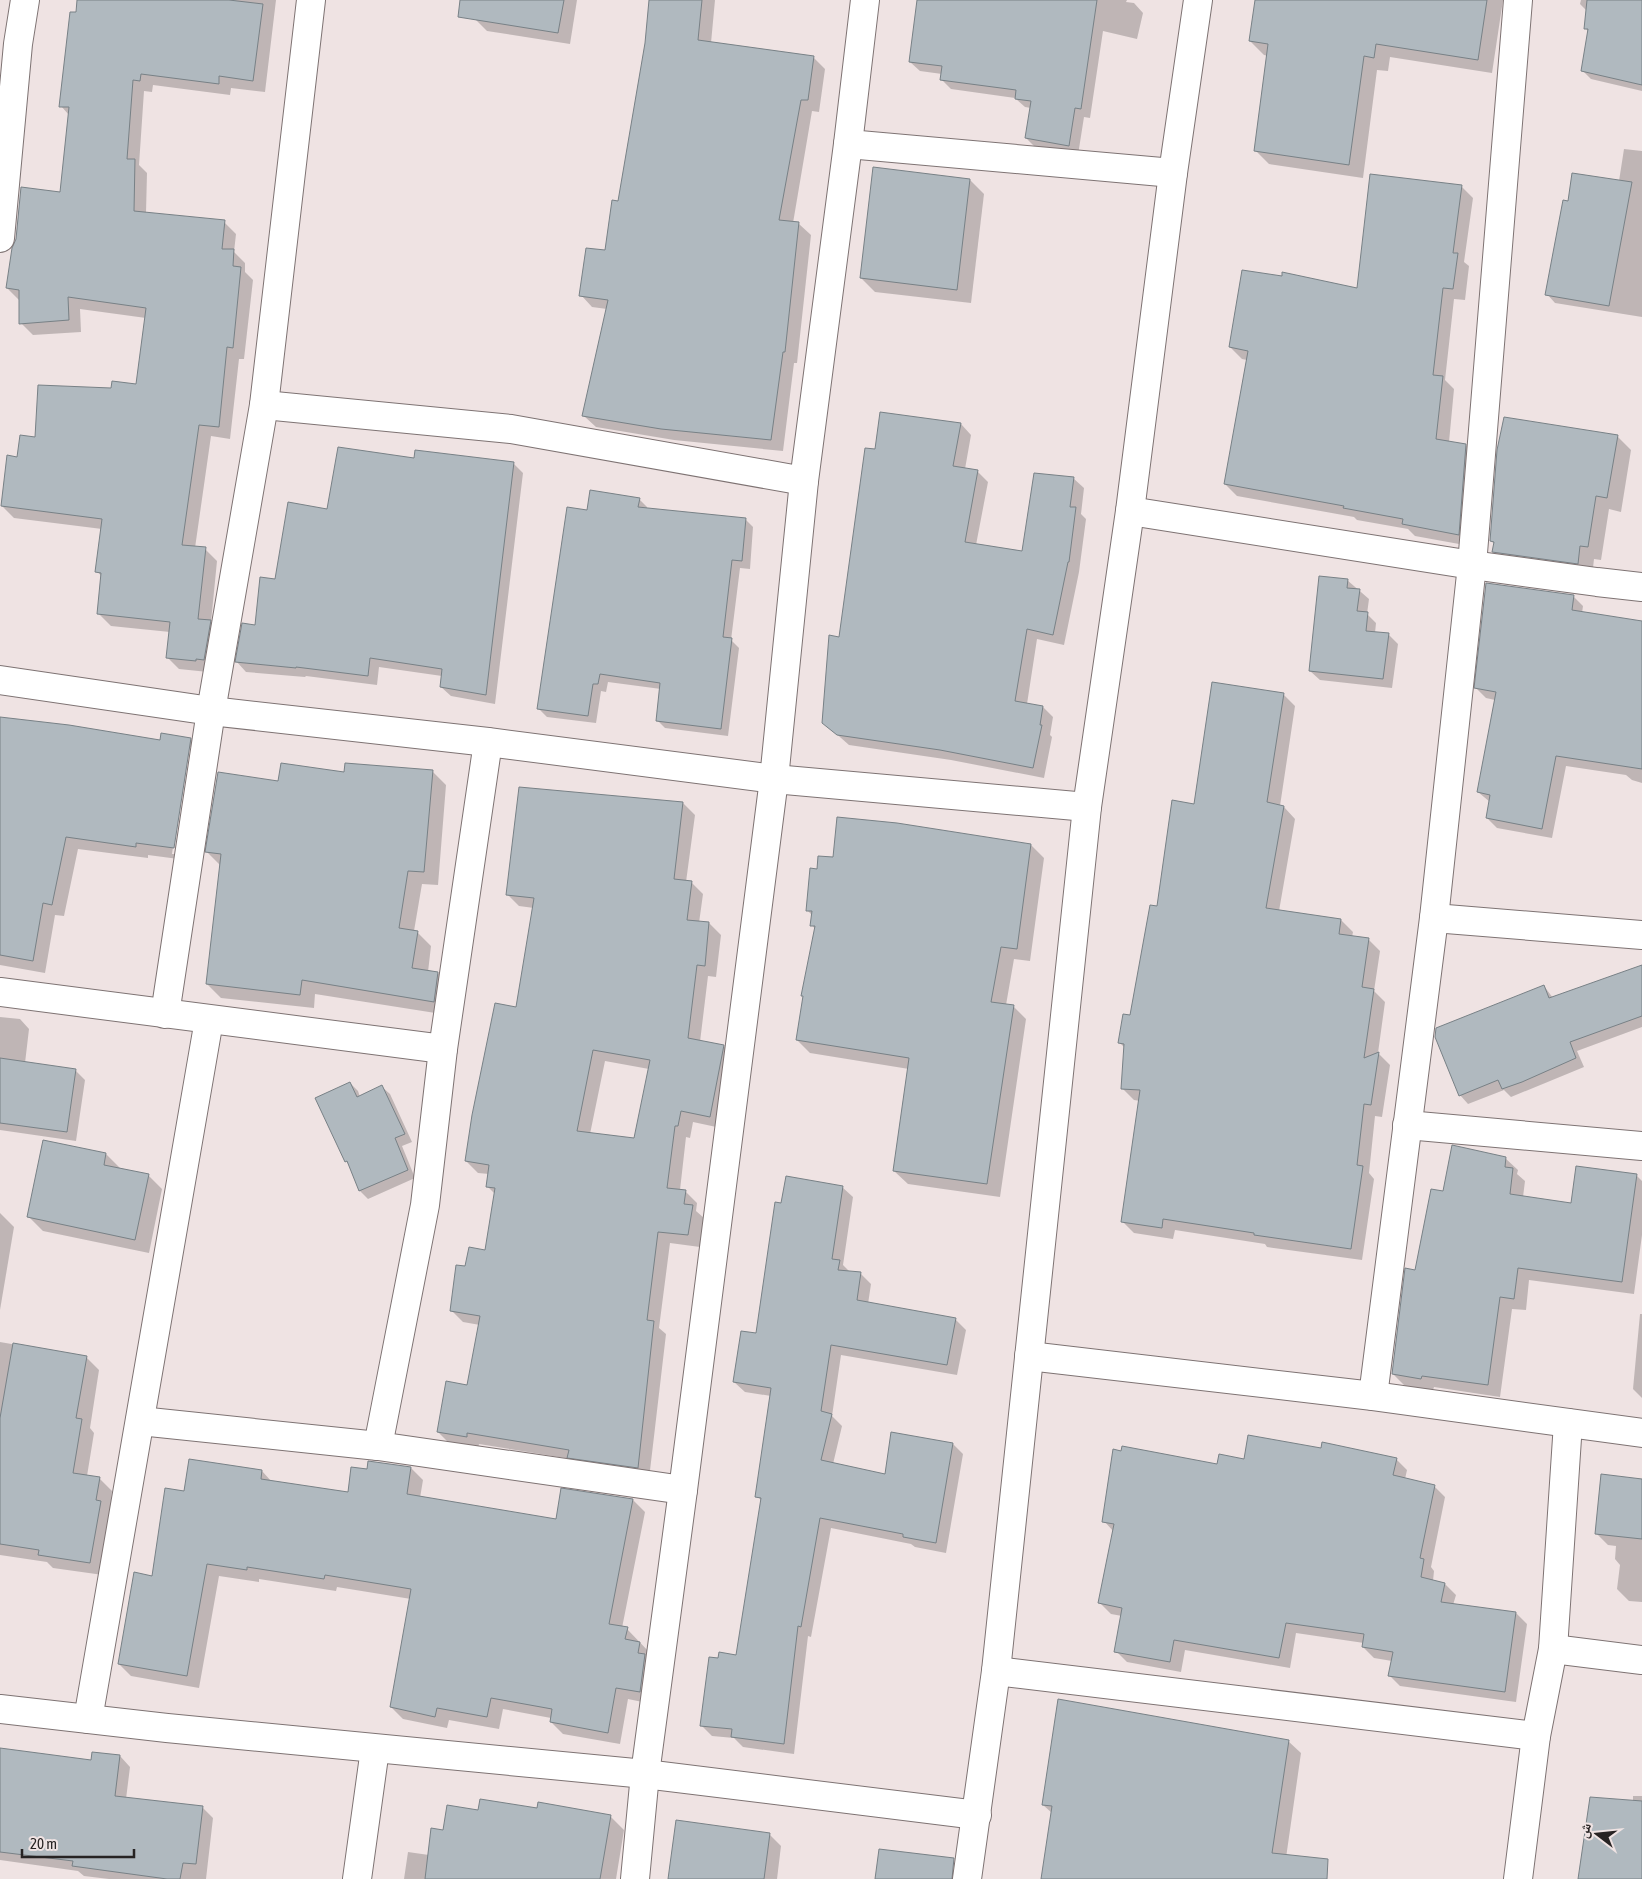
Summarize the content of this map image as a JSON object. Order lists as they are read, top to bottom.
{
  "scale_bar": "20 m",
  "north": "left"
}
